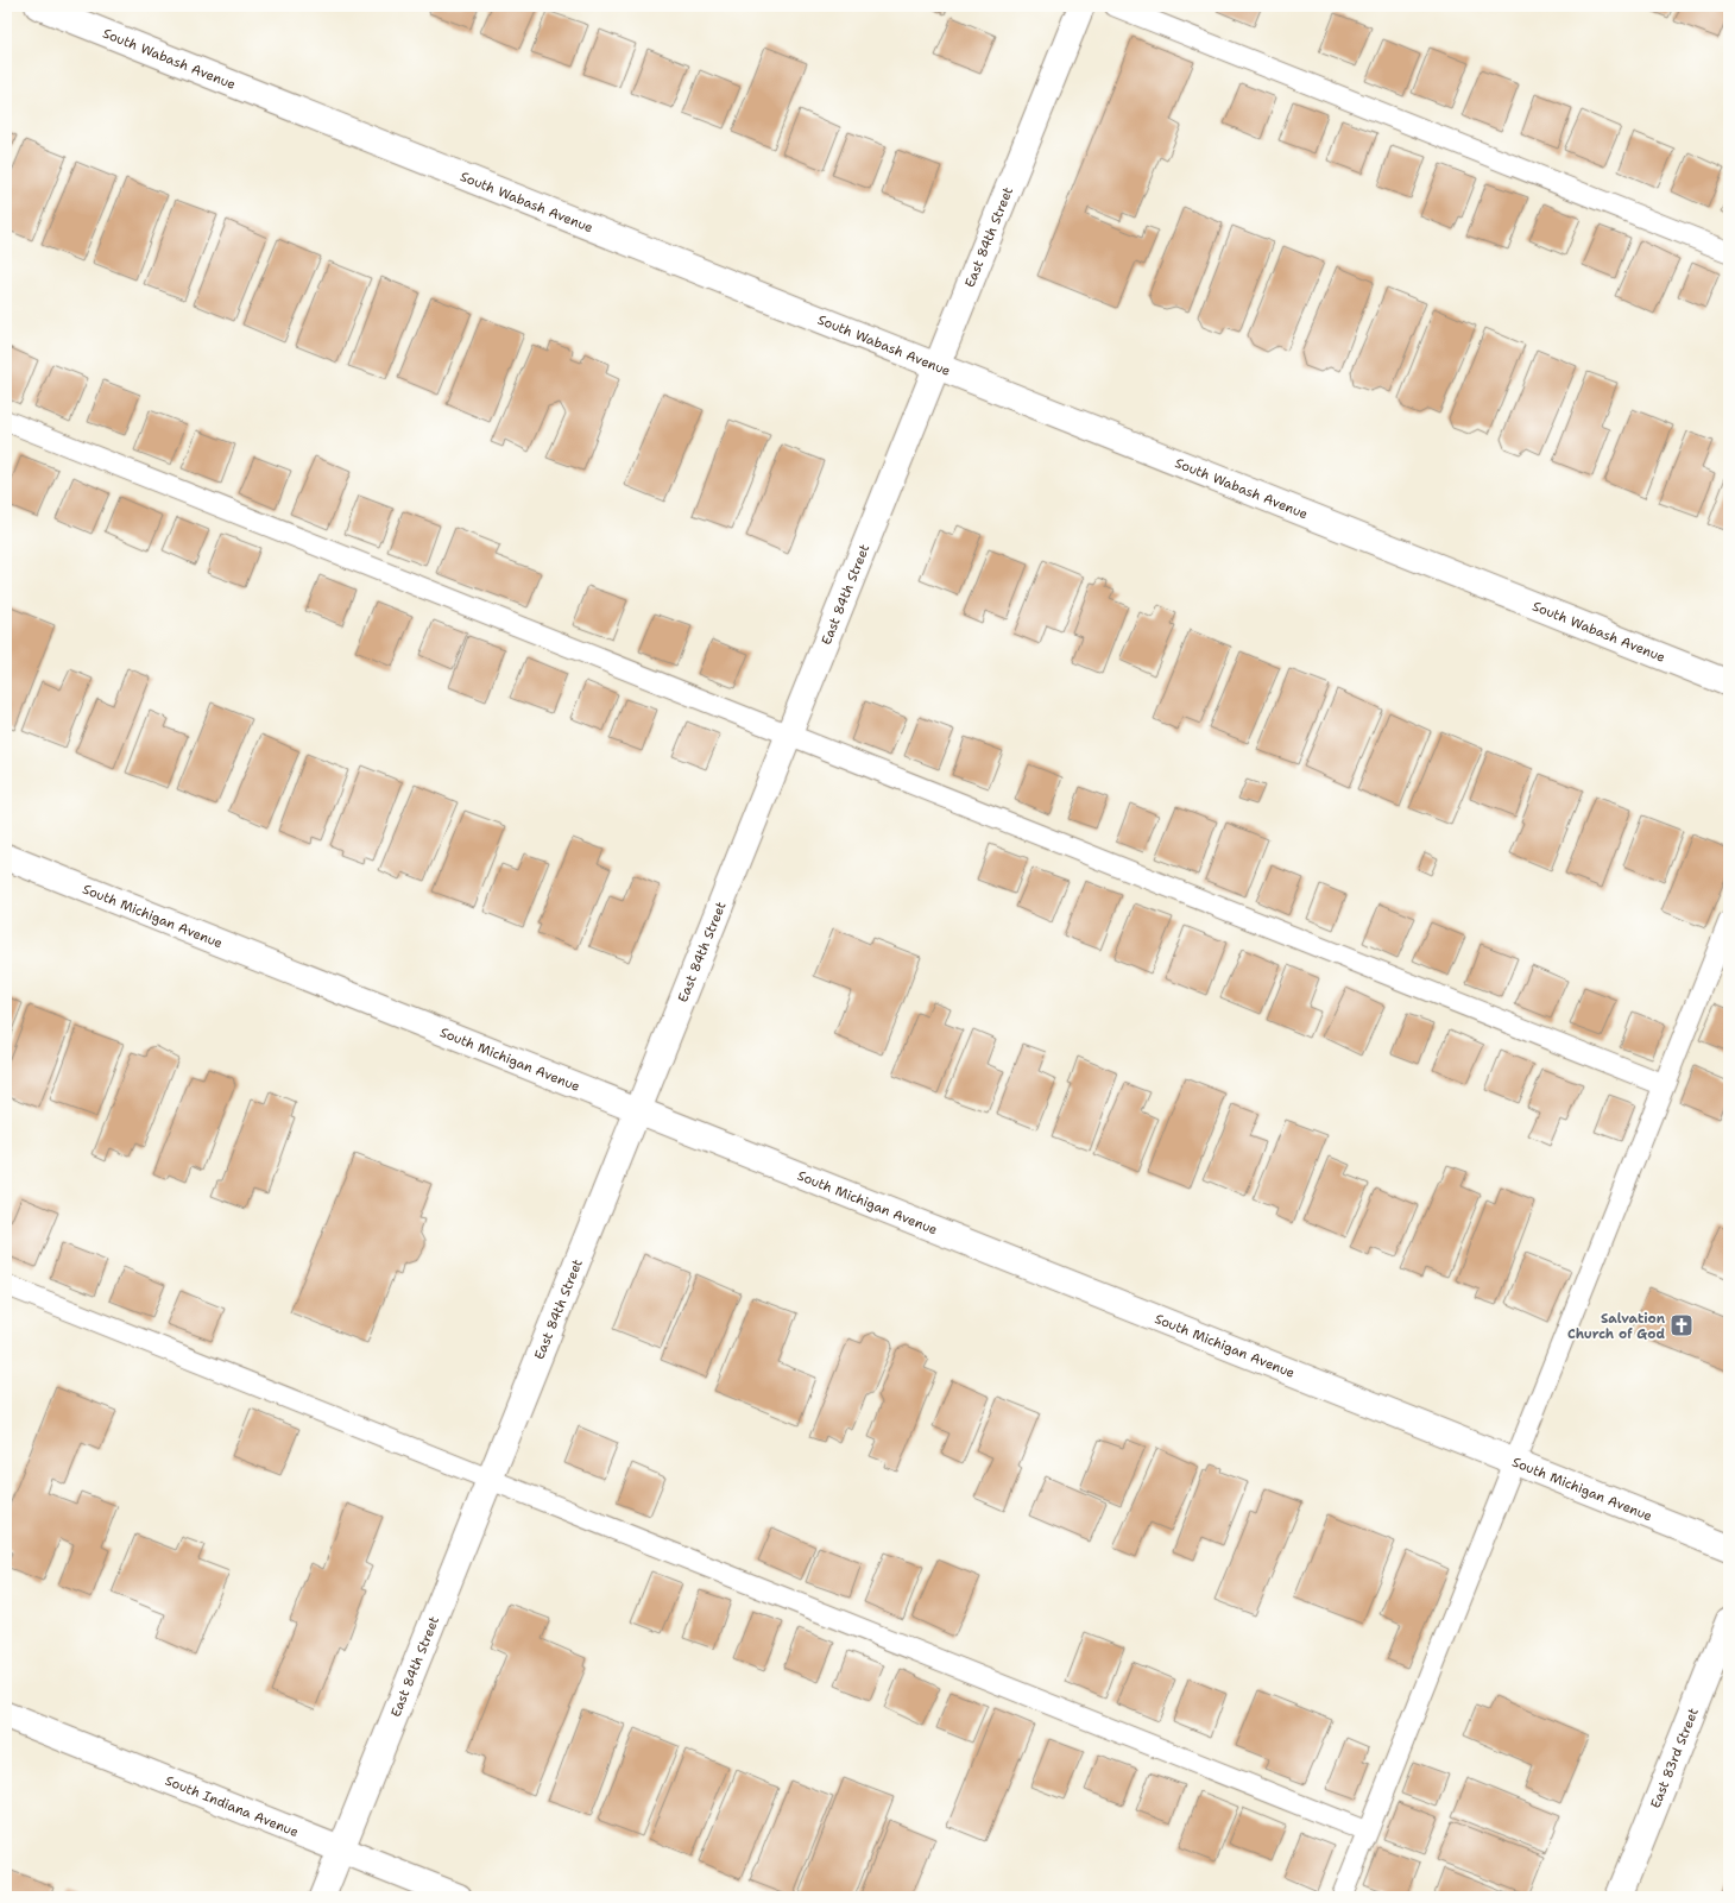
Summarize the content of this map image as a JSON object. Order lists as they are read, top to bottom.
{
  "streets": {
    "street": [
      "South Wabash Avenue",
      "East 84th Street",
      "South Michigan Avenue",
      "East 83rd Street",
      "South Indiana Avenue"
    ]
  },
  "crossings": [
    ["South Wabash Avenue", "East 84th Street"],
    ["East 84th Street", "South Michigan Avenue"],
    ["East 84th Street", "South Indiana Avenue"]
  ],
  "places": {
    "church": ["Salvation Church of God"]
  }
}
